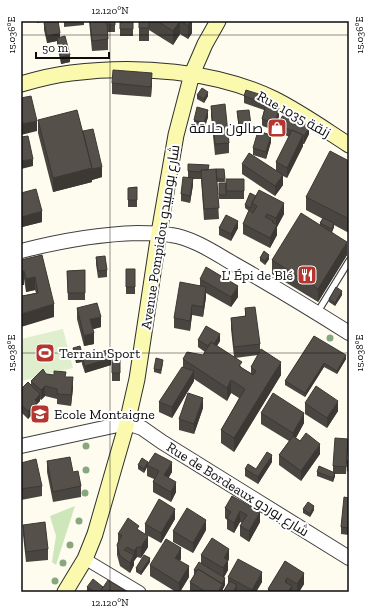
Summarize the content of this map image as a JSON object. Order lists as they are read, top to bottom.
{
  "streets": {
    "main road": ["Rue 1035 زنقة", "Avenue Pompidou شارع بومبيدو"],
    "street": ["Rue de Bordeaux شارع بوردو"]
  },
  "crossings": [
    ["Rue 1035 زنقة", "Avenue Pompidou شارع بومبيدو"],
    ["Avenue Pompidou شارع بومبيدو", "Rue de Bordeaux شارع بوردو"]
  ],
  "places": {
    "shop": ["صالون حلاقة"],
    "restaurant": ["L' Épi de Blé"],
    "sports": ["Terrain Sport"],
    "school or university": ["Ecole Montaigne"]
  },
  "scale_bar": "50 m",
  "coordinates": ["12.120°N", "15.036°E", "15.038°E"]
}
